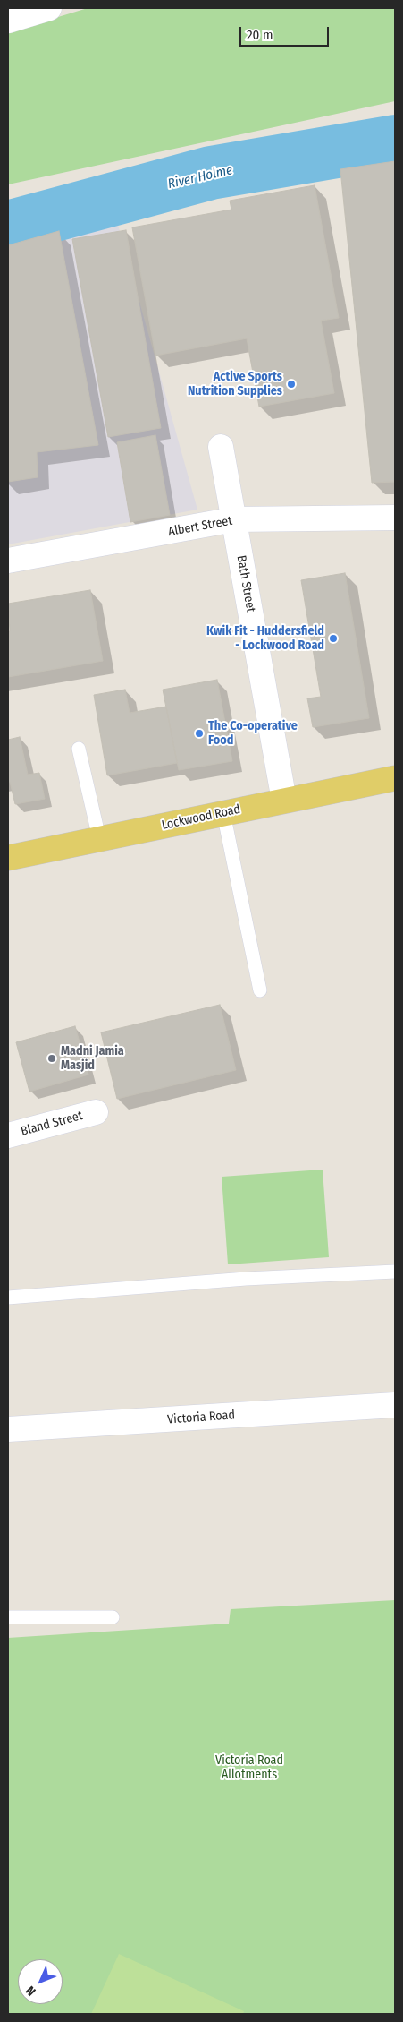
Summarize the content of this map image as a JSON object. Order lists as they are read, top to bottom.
{
  "streets": {
    "main road": ["Lockwood Road"],
    "street": [
      "Albert Street",
      "Bath Street",
      "Bland Street",
      "Victoria Road"
    ]
  },
  "crossings": [
    ["Albert Street", "Bath Street"],
    ["Bath Street", "Lockwood Road"]
  ],
  "water": ["River Holme"],
  "parks": ["Victoria Road Allotments"],
  "places": [
    "Active Sports Nutrition Supplies",
    "Kwik Fit - Huddersfield - Lockwood Road",
    "The Co-operative Food",
    "Madni Jamia Masjid"
  ],
  "scale_bar": "20 m",
  "north": "bottom left"
}
